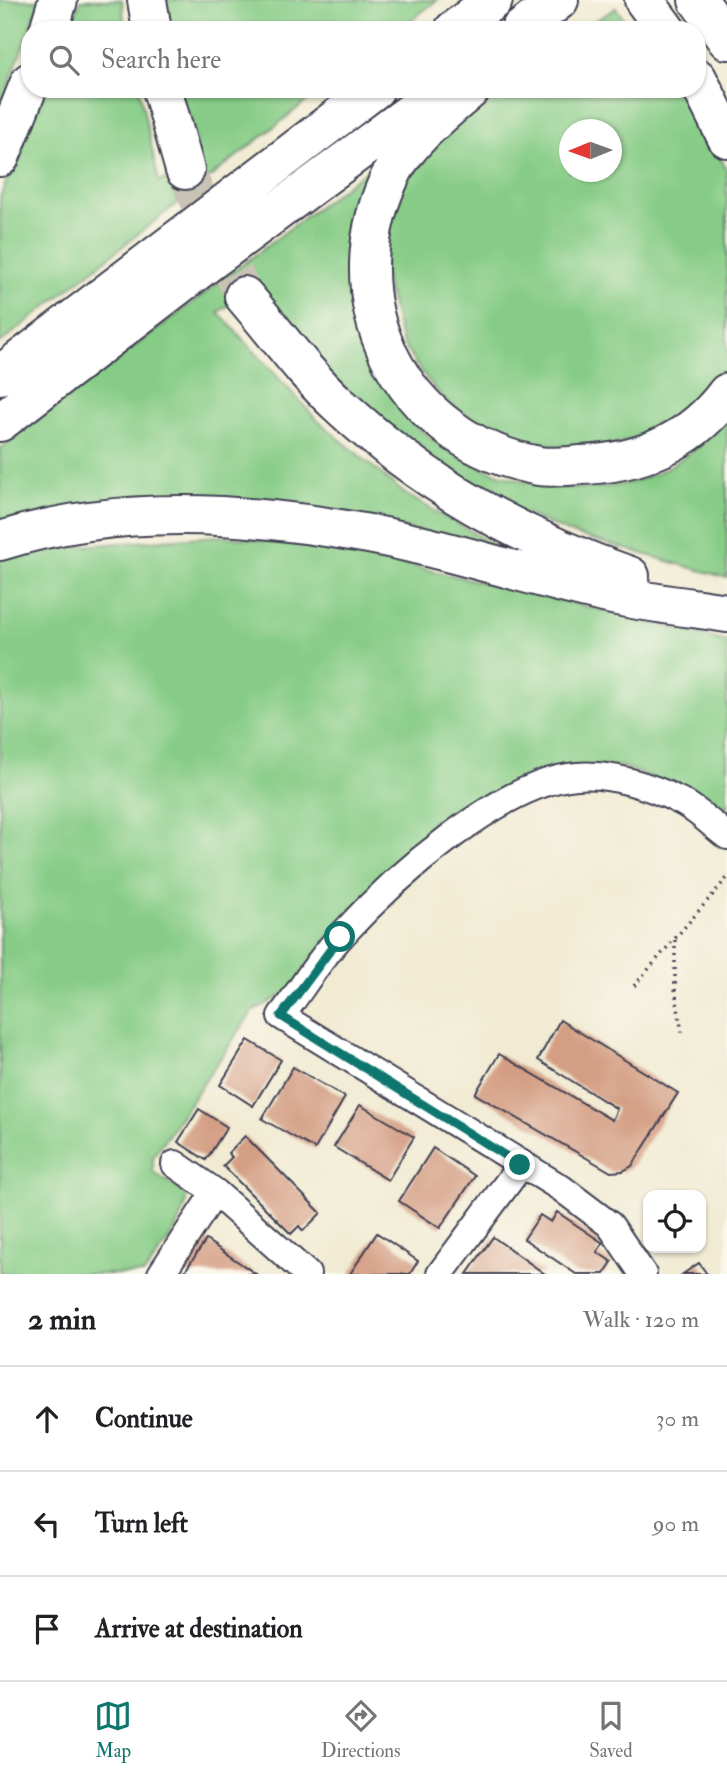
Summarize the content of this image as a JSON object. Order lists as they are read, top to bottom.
{
  "north": "left",
  "page": {
    "search": "Search here",
    "heading": ["2 min", "Walk · 120 m"],
    "list": [
      ["Continue", "30 m"],
      ["Turn left", "90 m"],
      "Arrive at destination"
    ],
    "nav": ["Map", "Directions", "Saved"]
  }
}
